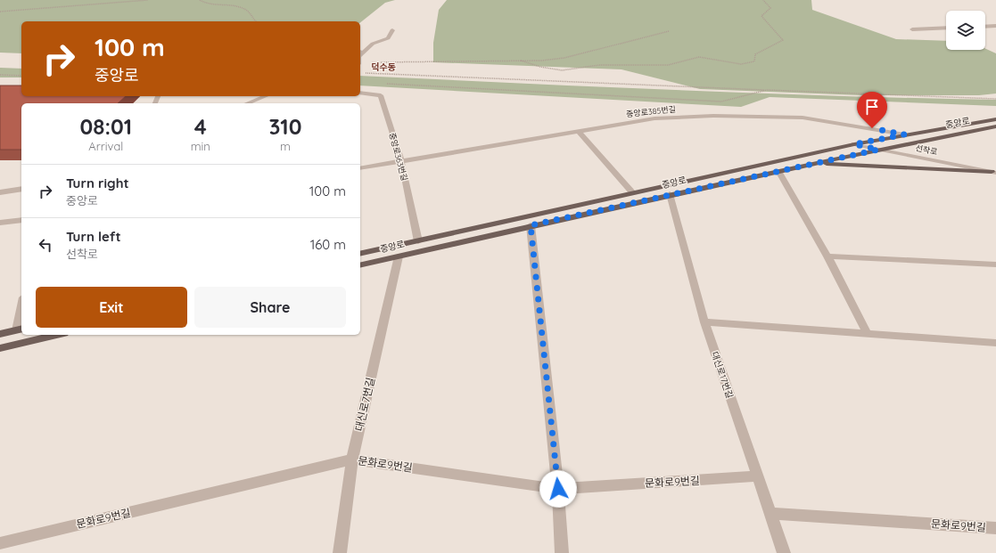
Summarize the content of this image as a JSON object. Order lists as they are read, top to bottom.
{
  "streets": {
    "main road": ["중앙로"],
    "street": [
      "중앙로385번길",
      "선착로",
      "중앙로363번길",
      "대신로17번길",
      "대신로7번길",
      "문화로9번길"
    ]
  },
  "crossings": [
    ["중앙로385번길", "중앙로"],
    ["중앙로385번길", "중앙로363번길"],
    ["중앙로", "선착로"],
    ["중앙로", "중앙로363번길"],
    ["중앙로", "대신로17번길"],
    ["중앙로", "대신로7번길"],
    ["대신로17번길", "문화로9번길"],
    ["대신로7번길", "문화로9번길"]
  ],
  "districts": ["덕수동"],
  "page": {
    "turn": ["100 m", "중앙로"],
    "eta": [
      "08:01",
      "Arrival",
      "4",
      "min",
      "310",
      "m"
    ],
    "list": [
      {
        "name": "Turn right",
        "note": "중앙로",
        "value": "100 m"
      },
      {
        "name": "Turn left",
        "note": "선착로",
        "value": "160 m"
      }
    ],
    "buttons": ["Exit", "Share"]
  }
}
